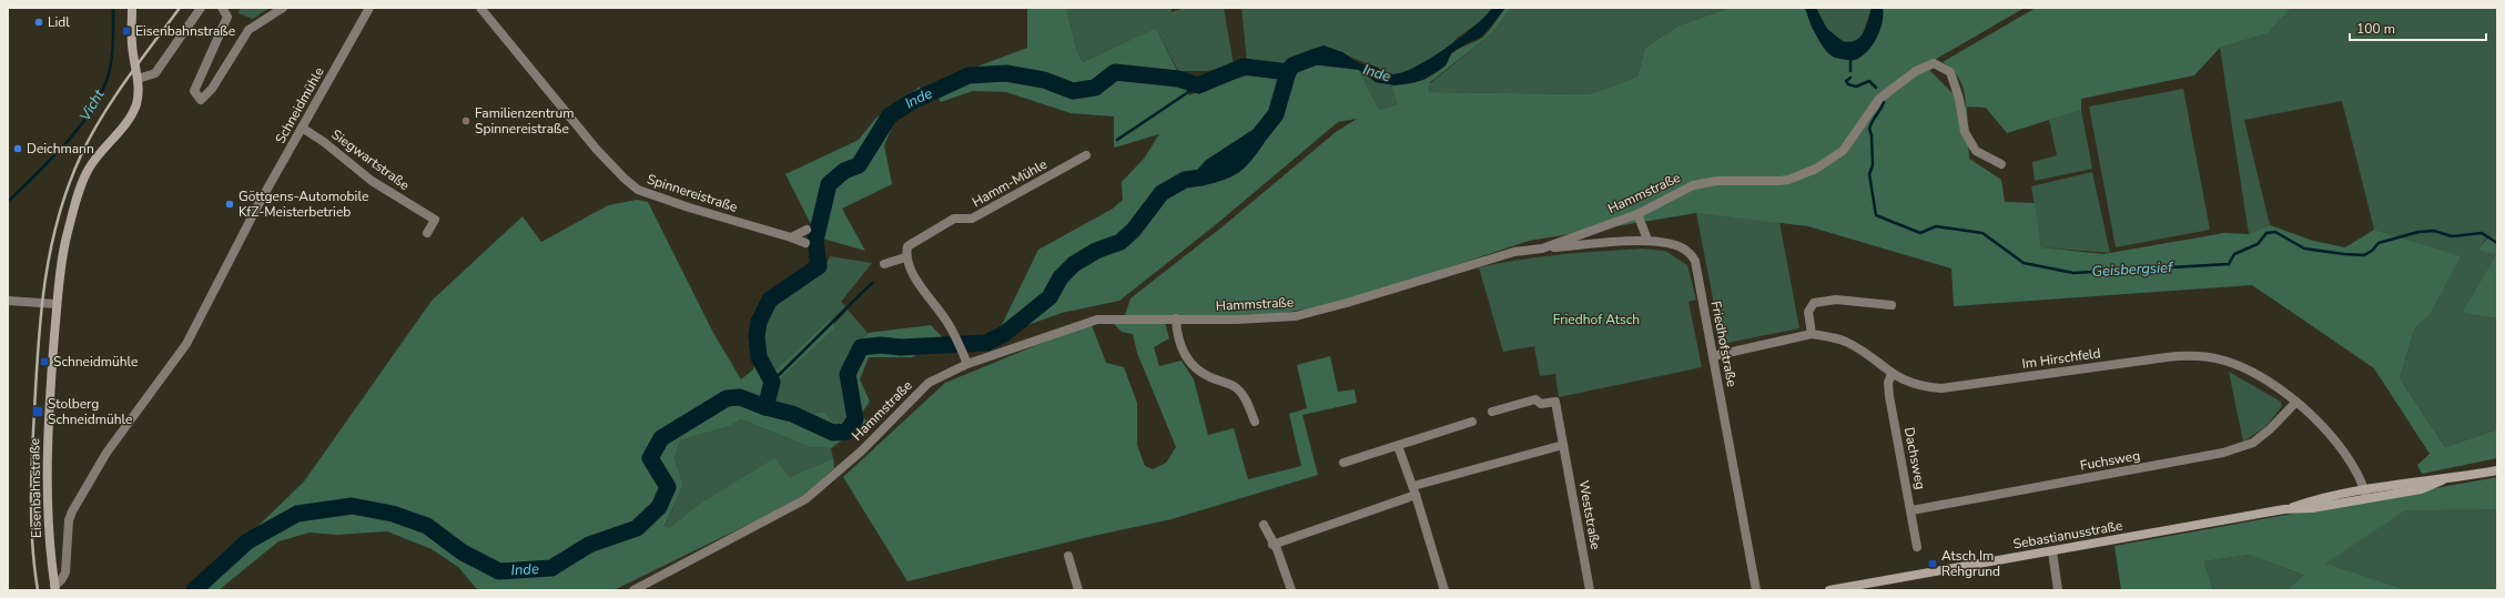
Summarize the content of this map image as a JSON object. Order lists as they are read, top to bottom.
{
  "streets": {
    "main road": ["Eisenbahnstraße", "Sebastianusstraße"],
    "street": [
      "Schneidmühle",
      "Siegwartstraße",
      "Hamm-Mühle",
      "Spinnereistraße",
      "Hammstraße",
      "Friedhofstraße",
      "Im Hirschfeld",
      "Dachsweg",
      "Fuchsweg",
      "Weststraße"
    ]
  },
  "crossings": [
    ["Schneidmühle", "Siegwartstraße"],
    ["Schneidmühle", "Eisenbahnstraße"],
    ["Hammstraße", "Friedhofstraße"],
    ["Friedhofstraße", "Im Hirschfeld"],
    ["Im Hirschfeld", "Dachsweg"],
    ["Im Hirschfeld", "Fuchsweg"],
    ["Im Hirschfeld", "Sebastianusstraße"],
    ["Dachsweg", "Fuchsweg"]
  ],
  "water": ["Inde", "Vicht", "Geisbergsief"],
  "parks": ["Friedhof Atsch"],
  "places": {
    "other": [
      "Lidl",
      "Familienzentrum Spinnereistraße",
      "Deichmann",
      "Göttgens-Automobile KfZ-Meisterbetrieb"
    ],
    "transit": [
      "Eisenbahnstraße",
      "Schneidmühle",
      "Stolberg Schneidmühle",
      "Atsch Im Rehgrund"
    ]
  },
  "scale_bar": "100 m"
}
